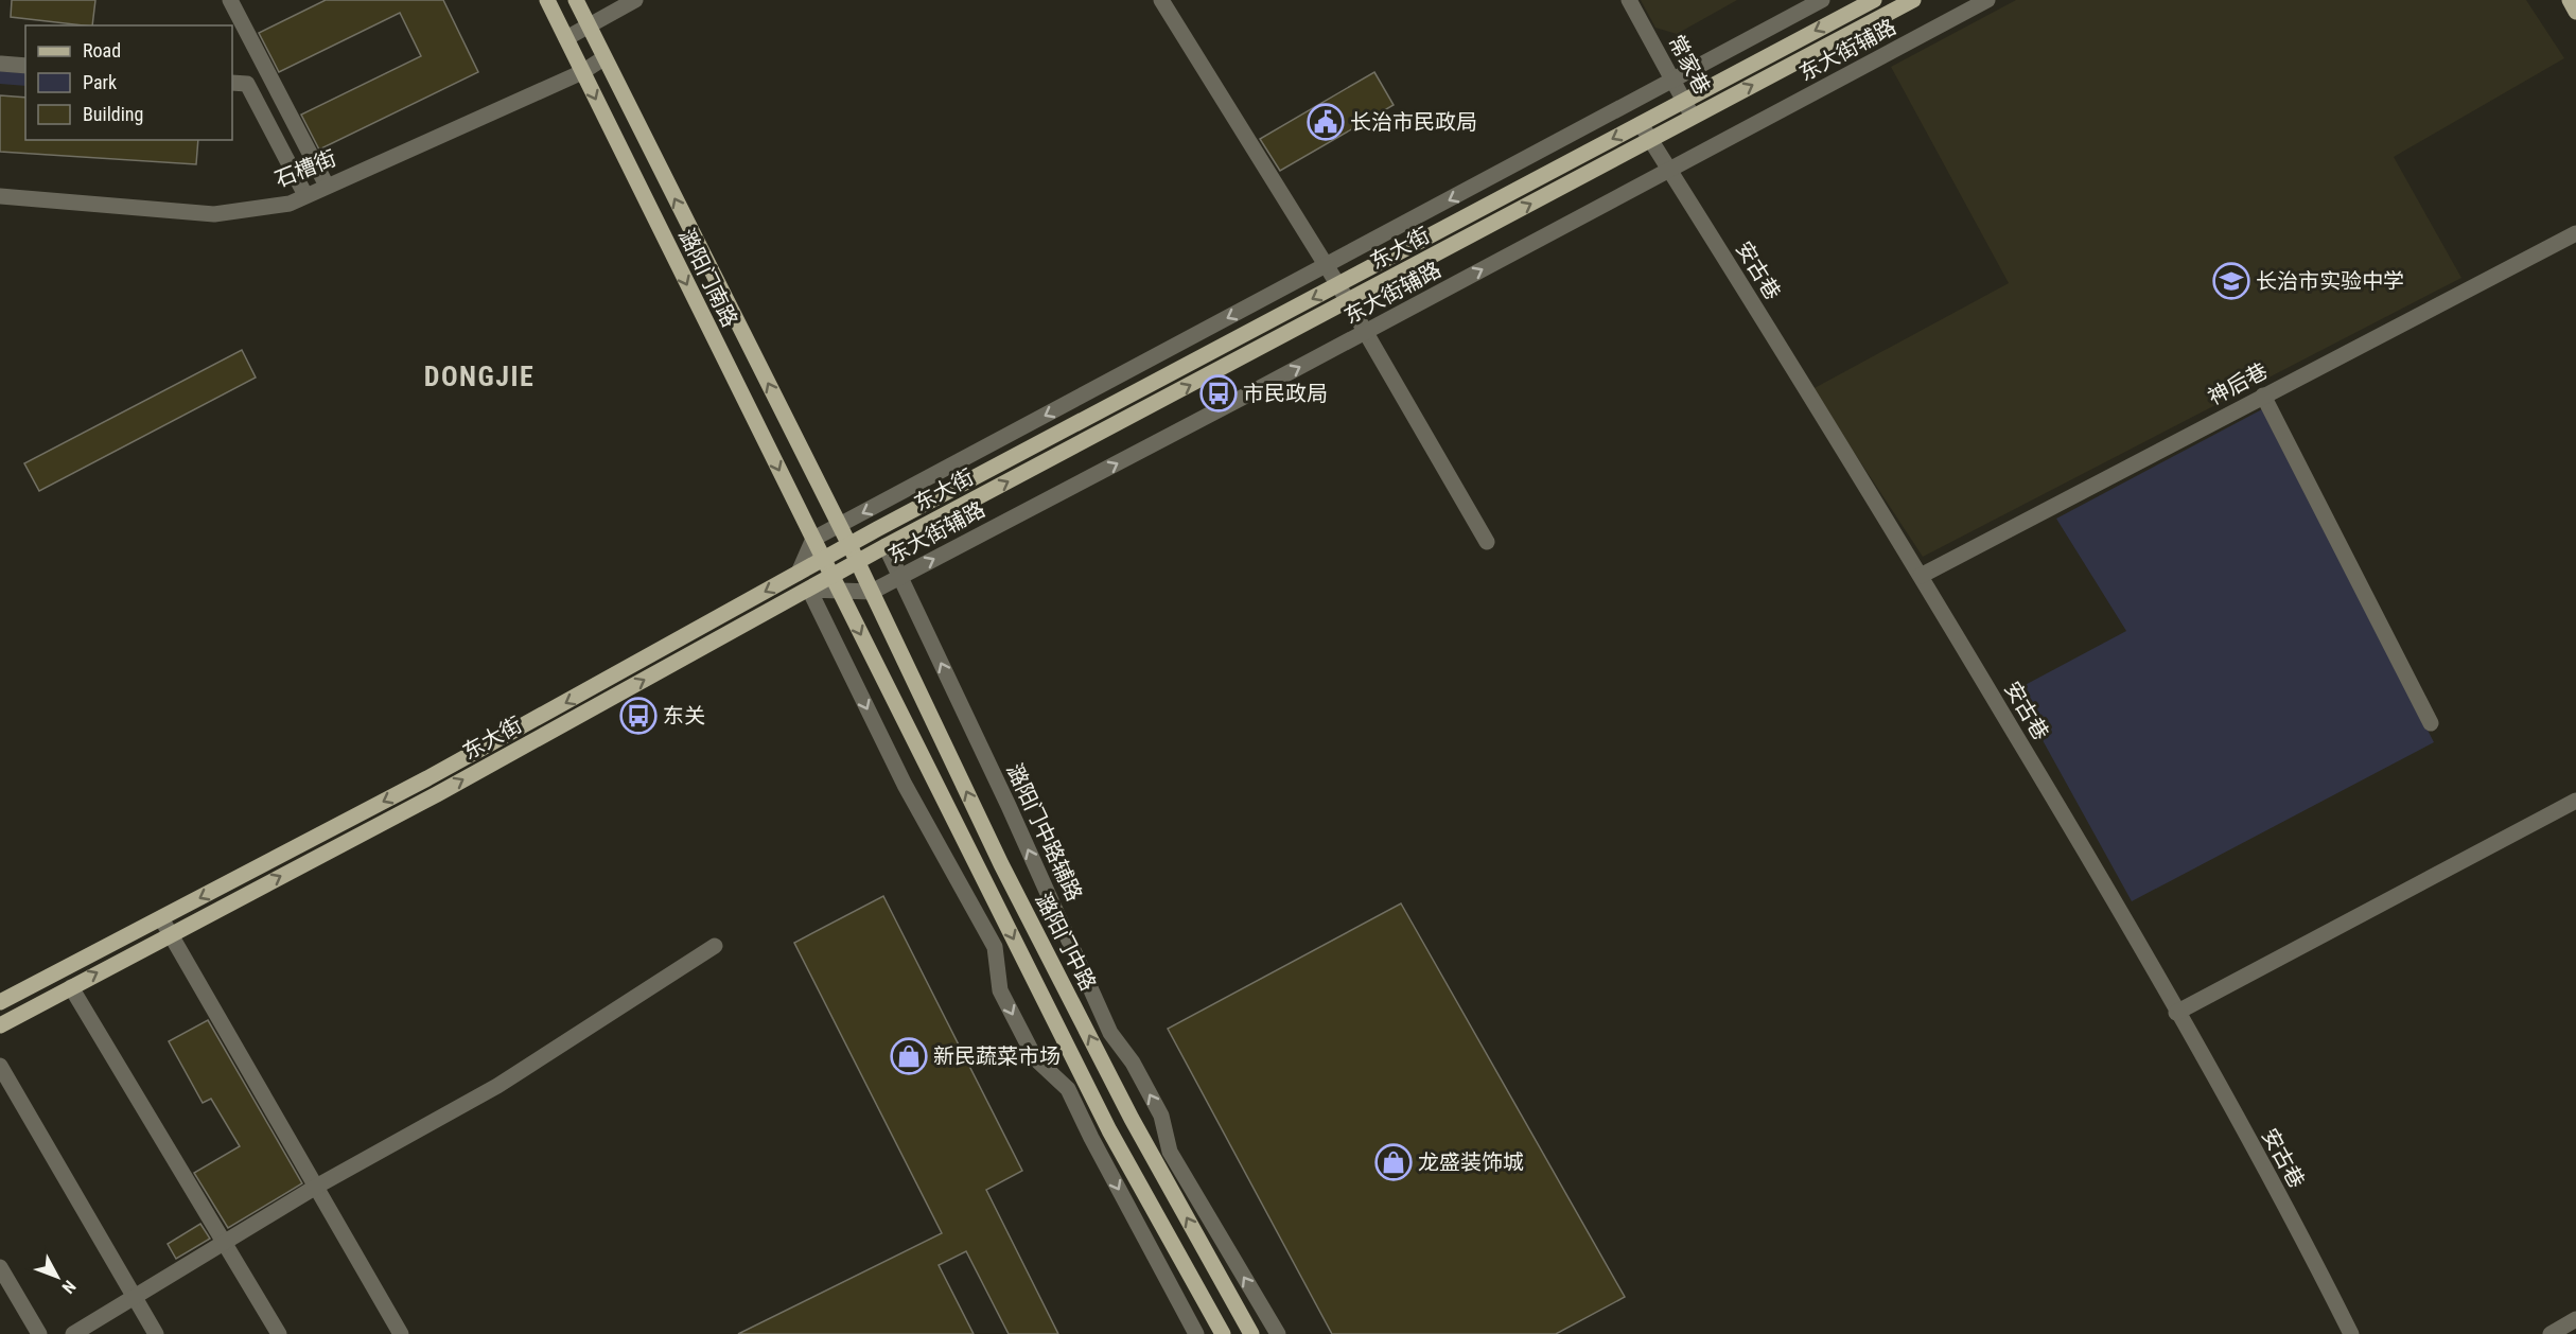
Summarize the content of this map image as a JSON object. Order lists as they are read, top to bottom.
{
  "streets": {
    "main road": ["东大街", "潞阳门南路", "潞阳门中路"],
    "street": [
      "东大街辅路",
      "常家巷",
      "石槽街",
      "安古巷",
      "神后巷",
      "潞阳门中路辅路"
    ]
  },
  "crossings": [
    ["东大街辅路", "东大街"],
    ["东大街辅路", "安古巷"],
    ["东大街辅路", "潞阳门中路辅路"],
    ["东大街辅路", "潞阳门中路"],
    ["常家巷", "东大街"],
    ["石槽街", "潞阳门南路"],
    ["东大街", "安古巷"],
    ["东大街", "潞阳门南路"],
    ["东大街", "潞阳门中路辅路"],
    ["东大街", "潞阳门中路"],
    ["安古巷", "神后巷"],
    ["潞阳门南路", "潞阳门中路"]
  ],
  "districts": ["DONGJIE"],
  "places": {
    "public building": ["长治市民政局"],
    "school or university": ["长治市实验中学"],
    "bus stop": ["市民政局", "东关"],
    "shop": ["新民蔬菜市场", "龙盛装饰城"]
  },
  "legend": ["Road", "Park", "Building"],
  "north": "bottom right"
}
